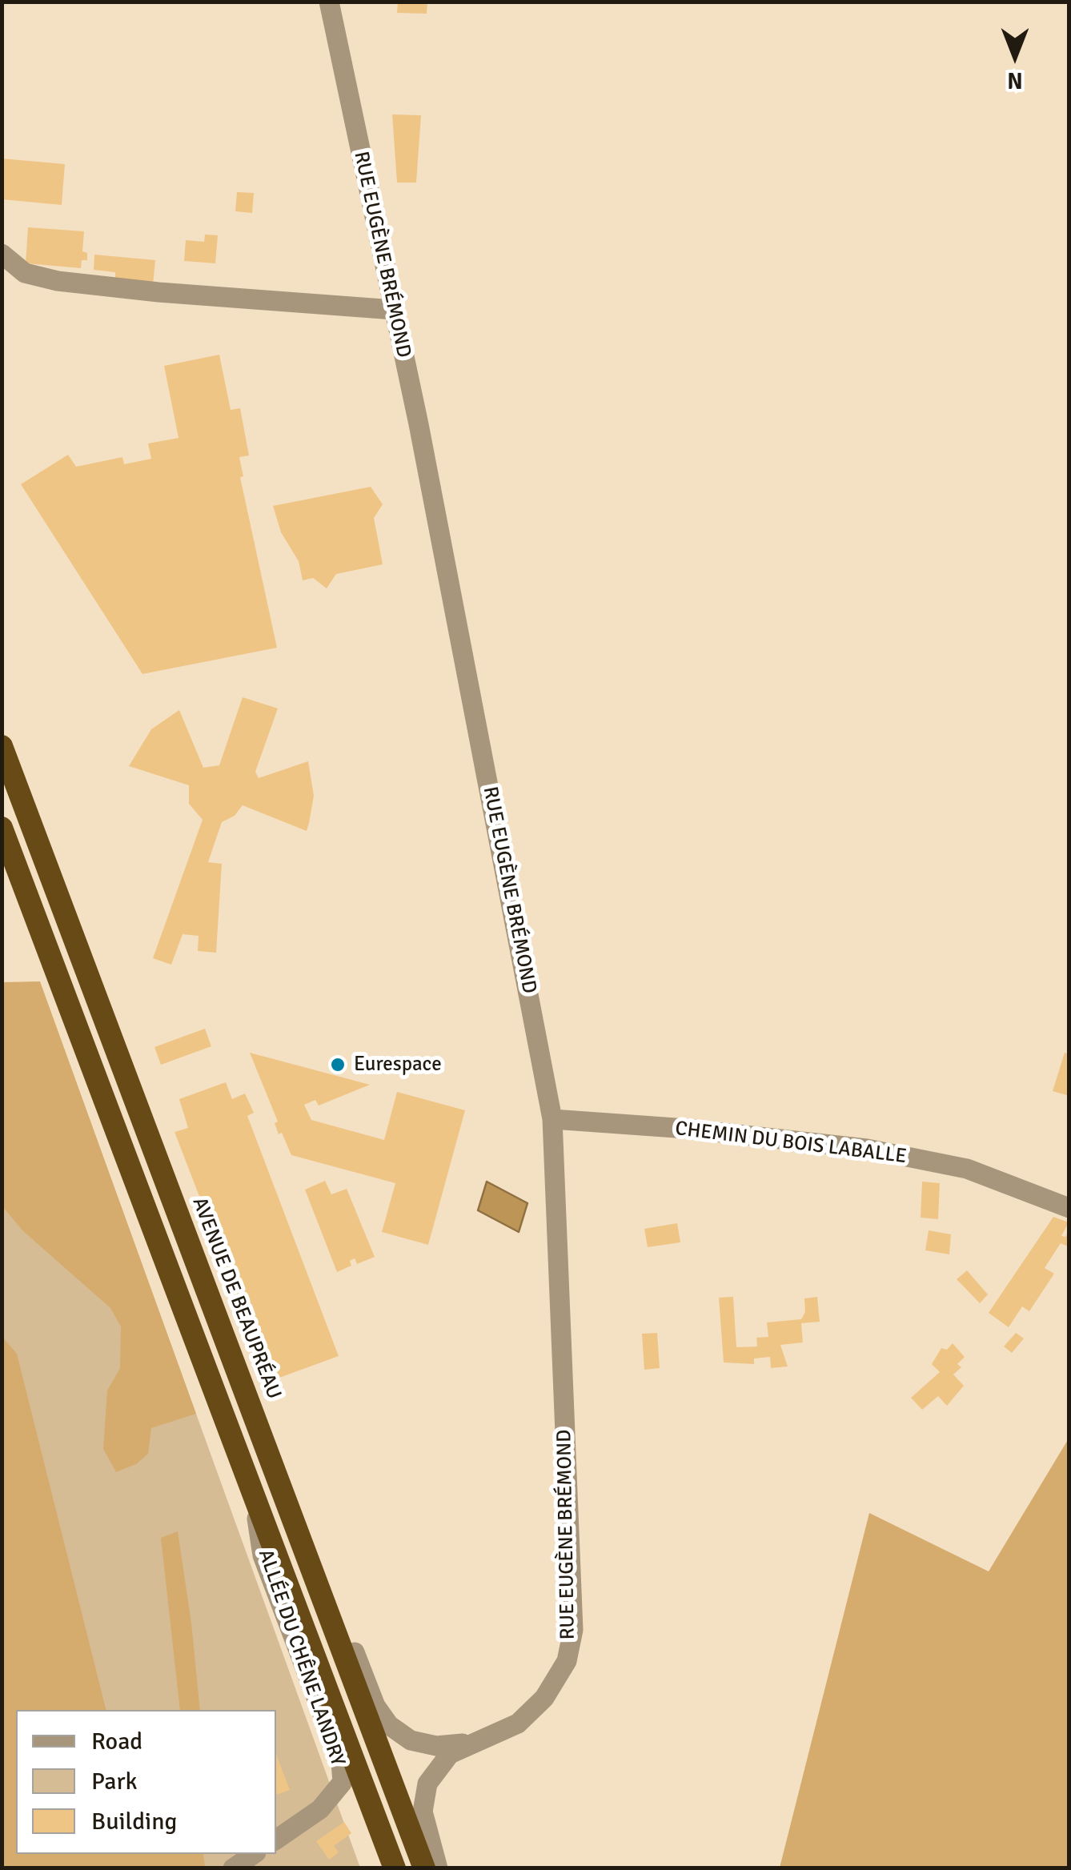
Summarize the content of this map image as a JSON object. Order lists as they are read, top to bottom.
{
  "streets": {
    "highway": ["AVENUE DE BEAUPRÉAU"],
    "street": ["RUE EUGÈNE BRÉMOND", "CHEMIN DU BOIS LABALLE", "ALLÉE DU CHÊNE LANDRY"]
  },
  "crossings": [
    ["RUE EUGÈNE BRÉMOND", "CHEMIN DU BOIS LABALLE"],
    ["RUE EUGÈNE BRÉMOND", "AVENUE DE BEAUPRÉAU"]
  ],
  "places": ["Eurespace"],
  "legend": ["Road", "Park", "Building"],
  "north": "bottom"
}
